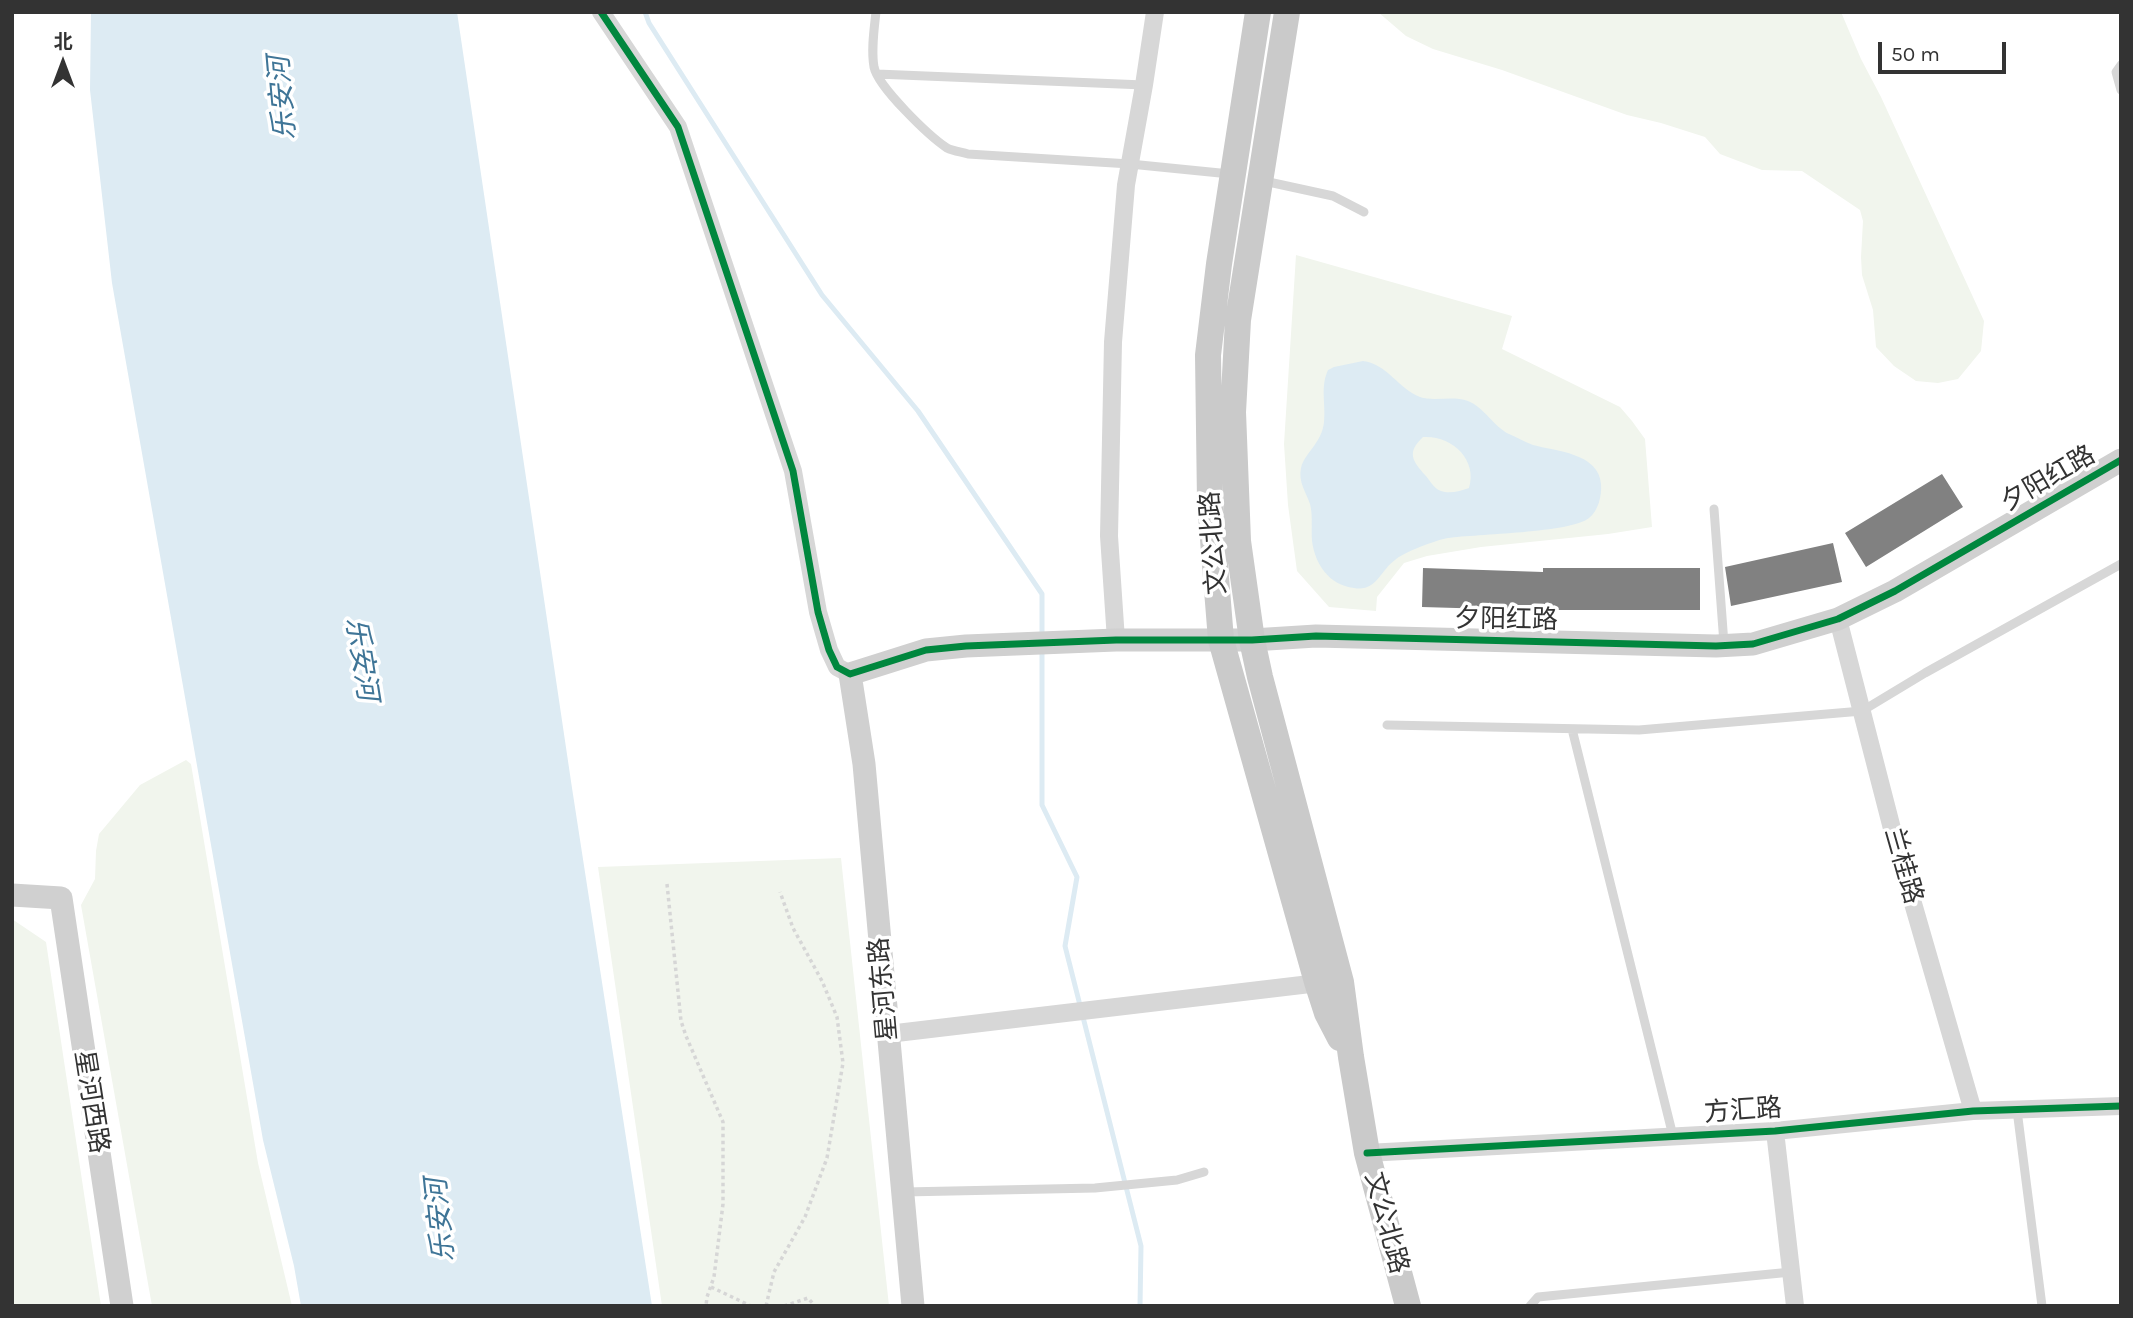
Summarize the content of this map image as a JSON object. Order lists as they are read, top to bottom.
{
  "streets": {
    "main road": ["文公北路"],
    "street": [
      "夕阳红路",
      "兰桂路",
      "星河东路",
      "星河西路",
      "方汇路"
    ]
  },
  "crossings": [
    ["夕阳红路", "文公北路"],
    ["夕阳红路", "兰桂路"],
    ["夕阳红路", "星河东路"],
    ["文公北路", "方汇路"],
    ["兰桂路", "方汇路"]
  ],
  "water": ["乐安河"],
  "scale_bar": "50 m",
  "north": "top"
}
